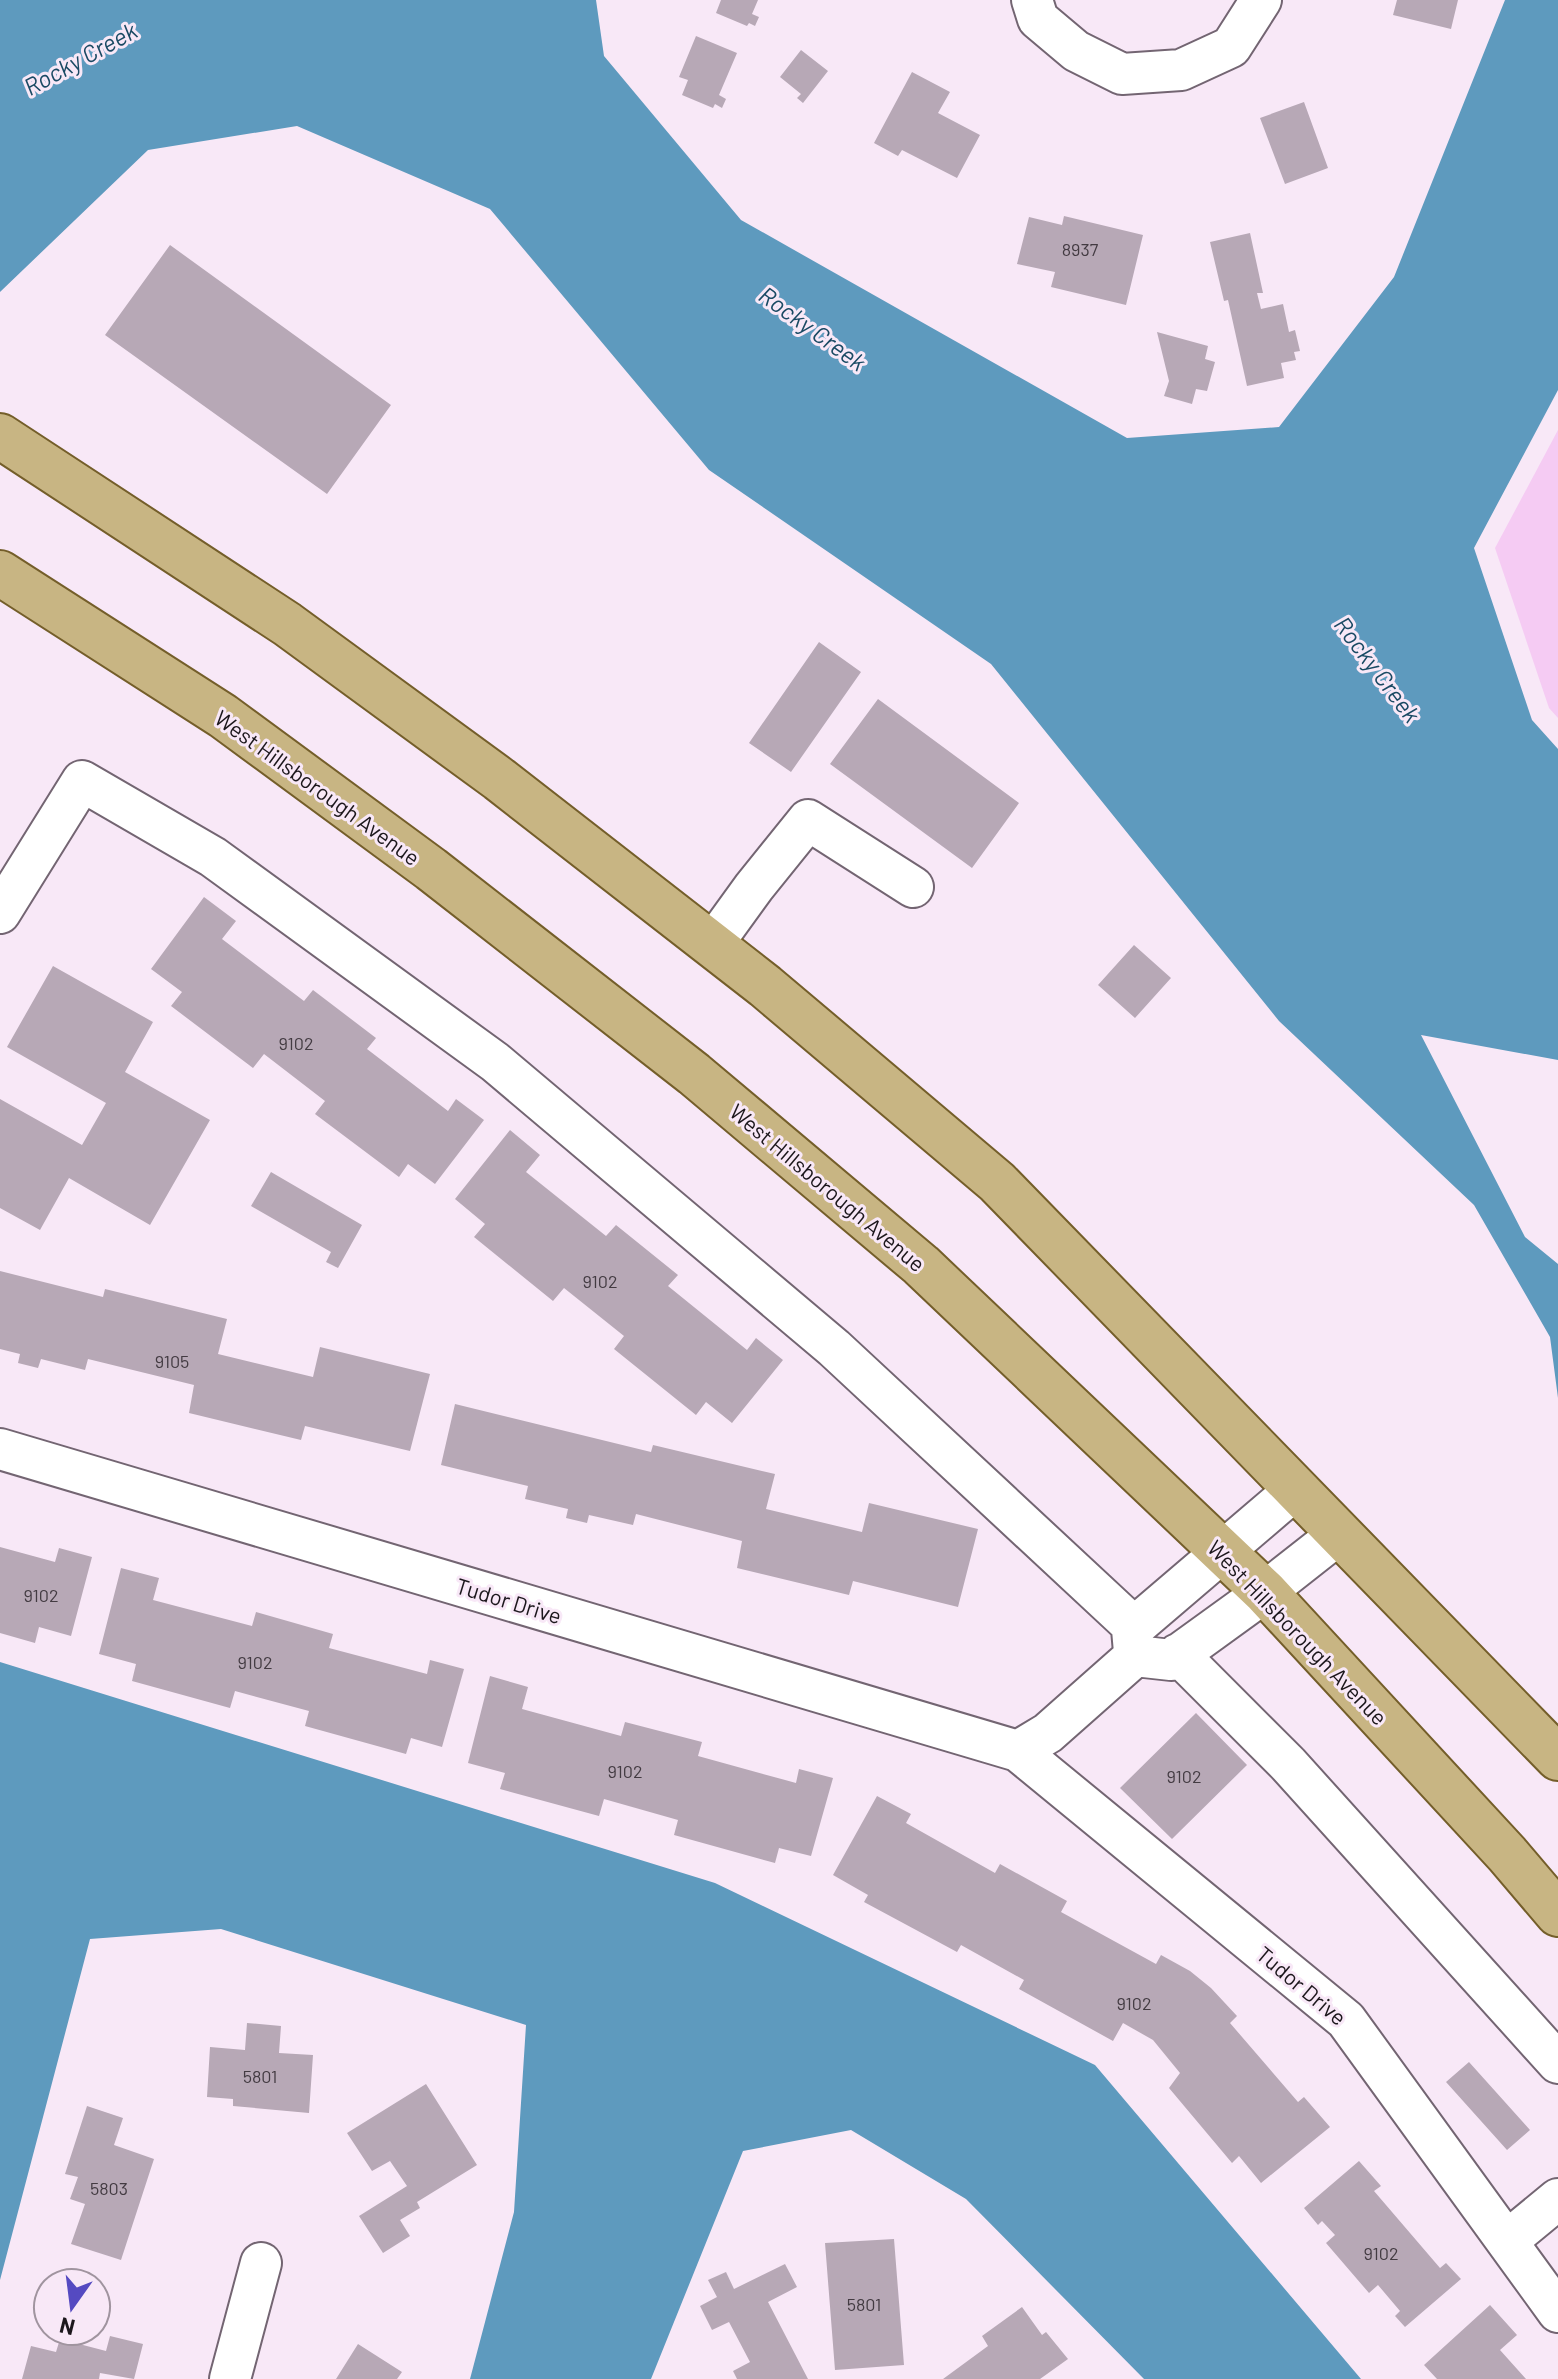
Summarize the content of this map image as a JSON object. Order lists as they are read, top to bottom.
{
  "streets": {
    "main road": ["West Hillsborough Avenue"],
    "street": ["Tudor Drive"]
  },
  "water": ["Rocky Creek"],
  "house_numbers": [
    "8937",
    "9102",
    "9102",
    "9105",
    "9102",
    "9102",
    "9102",
    "9102",
    "9102",
    "5801",
    "5803",
    "9102",
    "5801"
  ],
  "north": "bottom"
}
